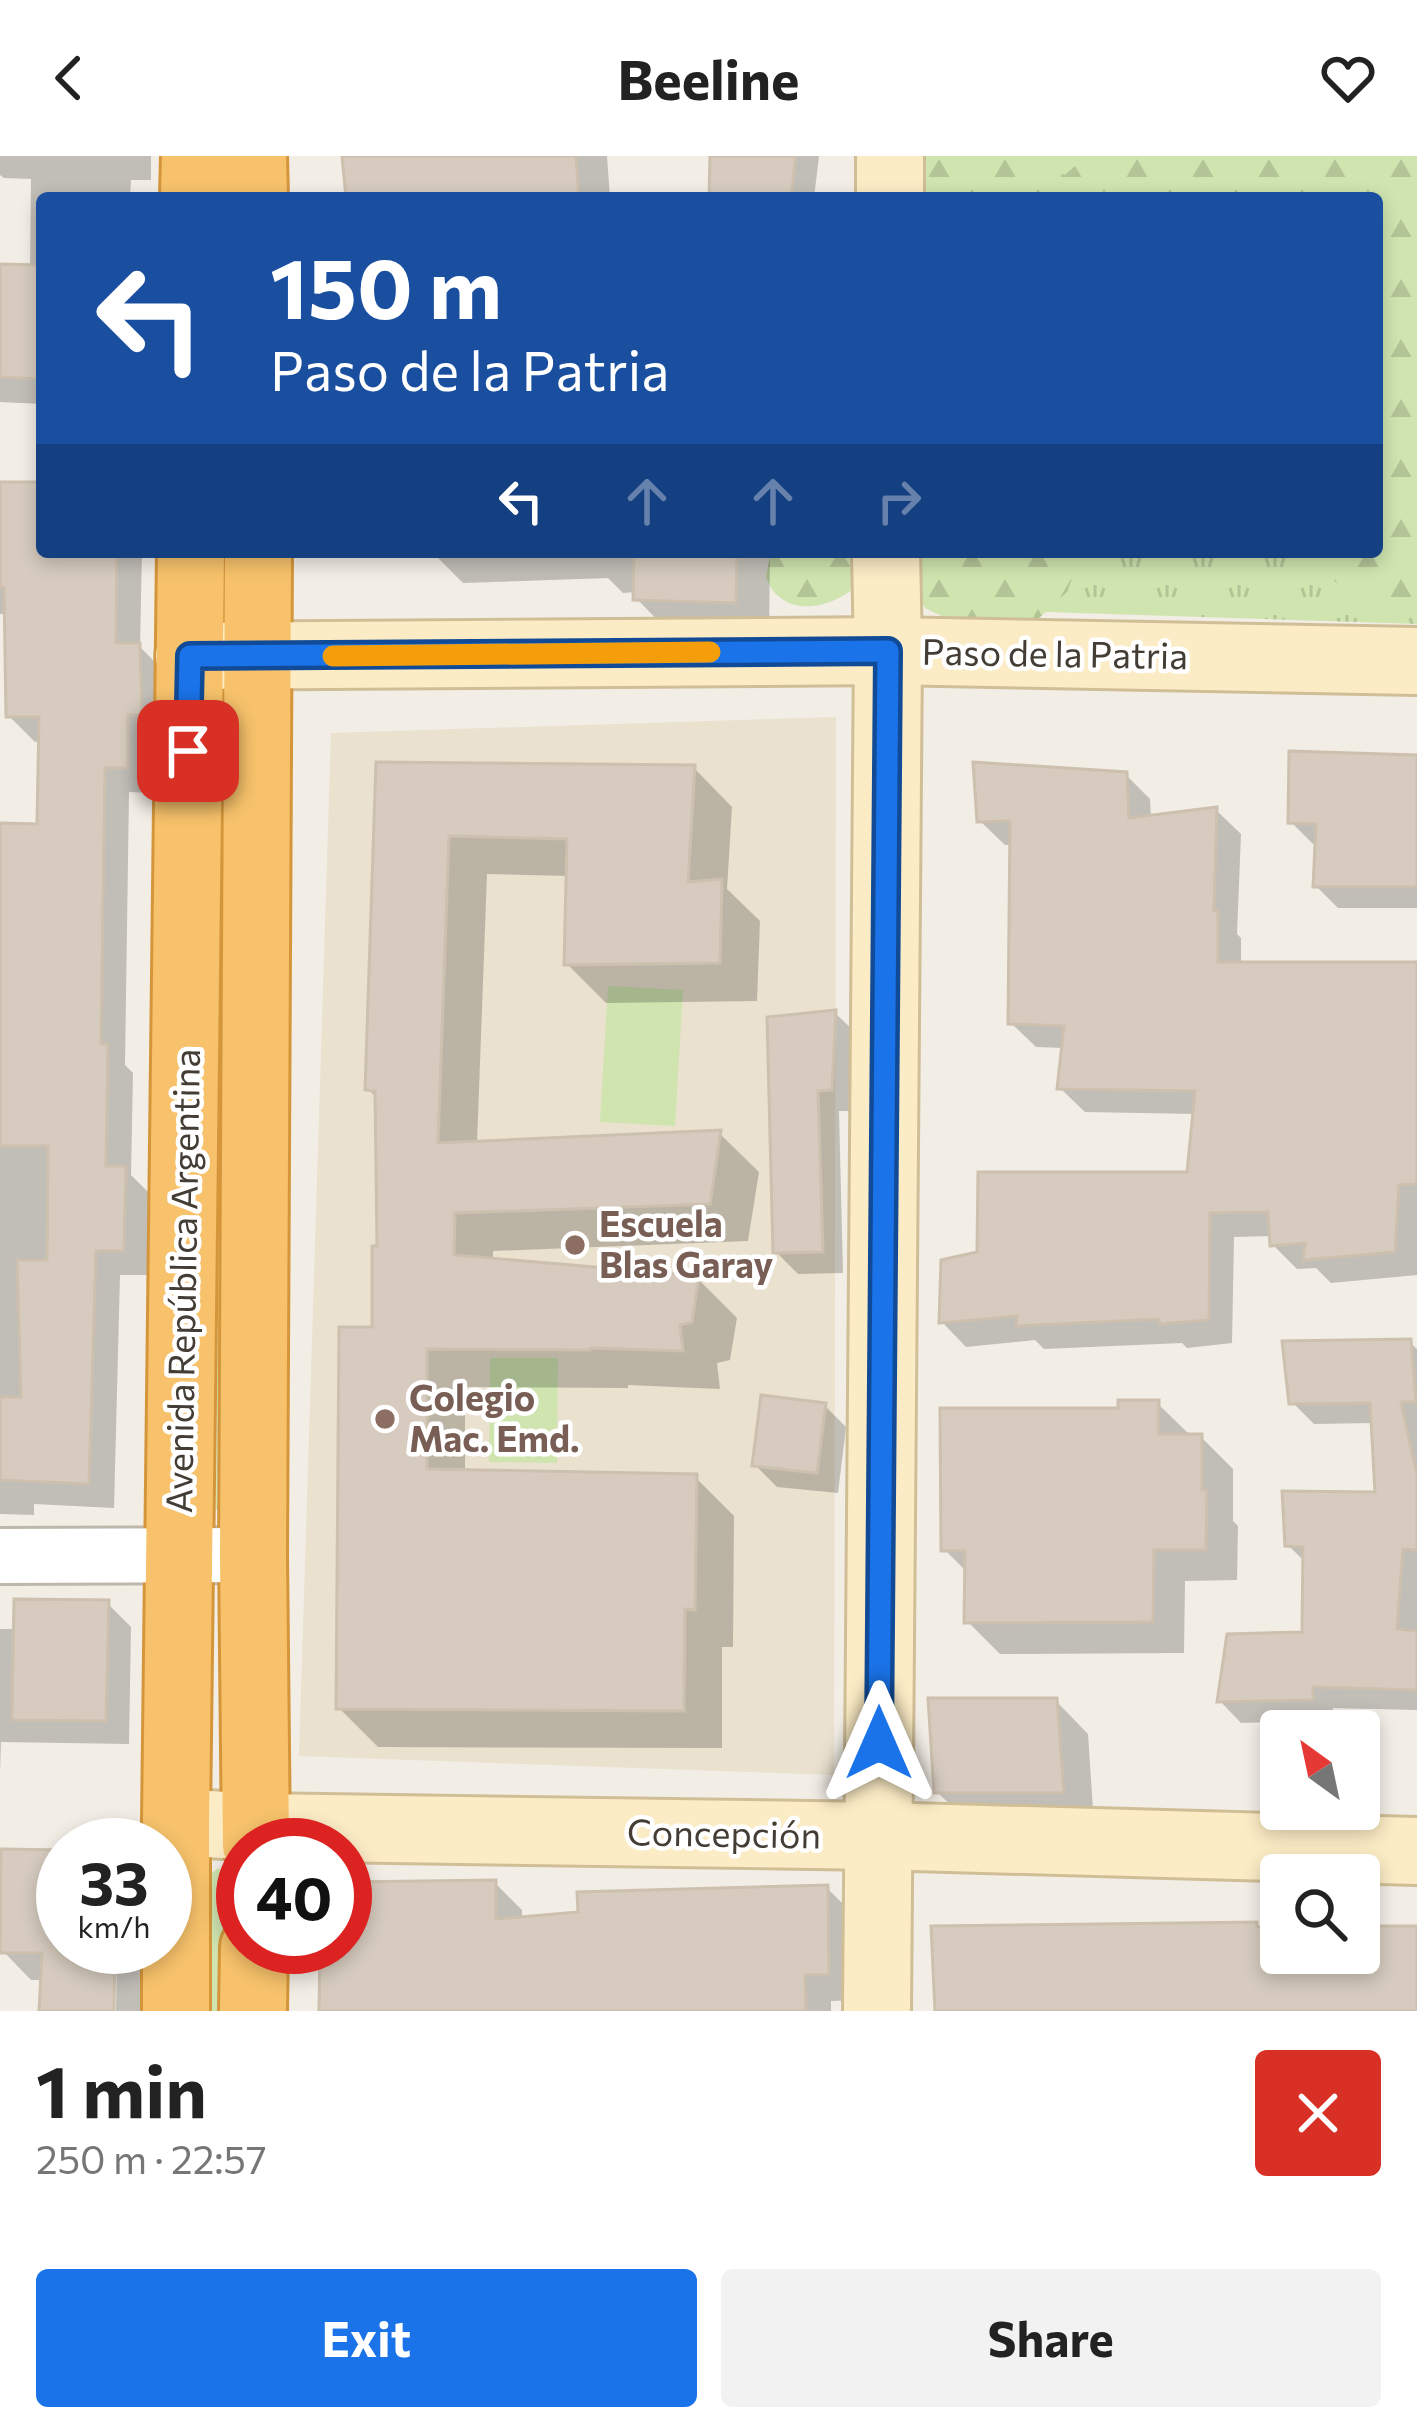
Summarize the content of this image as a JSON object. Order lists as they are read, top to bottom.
{
  "streets": {
    "highway": ["Avenida República Argentina"],
    "street": ["Paso de la Patria", "Concepción"]
  },
  "crossings": [
    ["Paso de la Patria", "Avenida República Argentina"]
  ],
  "places": ["Escuela Blas Garay", "Colegio Mac. Emd."],
  "north": "top left",
  "page": {
    "header": "Beeline",
    "turn": ["150 m", "Paso de la Patria"],
    "speed": "33 km/h",
    "limit": "40",
    "heading": ["1 min", "250 m · 22:57"],
    "buttons": ["Exit", "Share"]
  }
}
